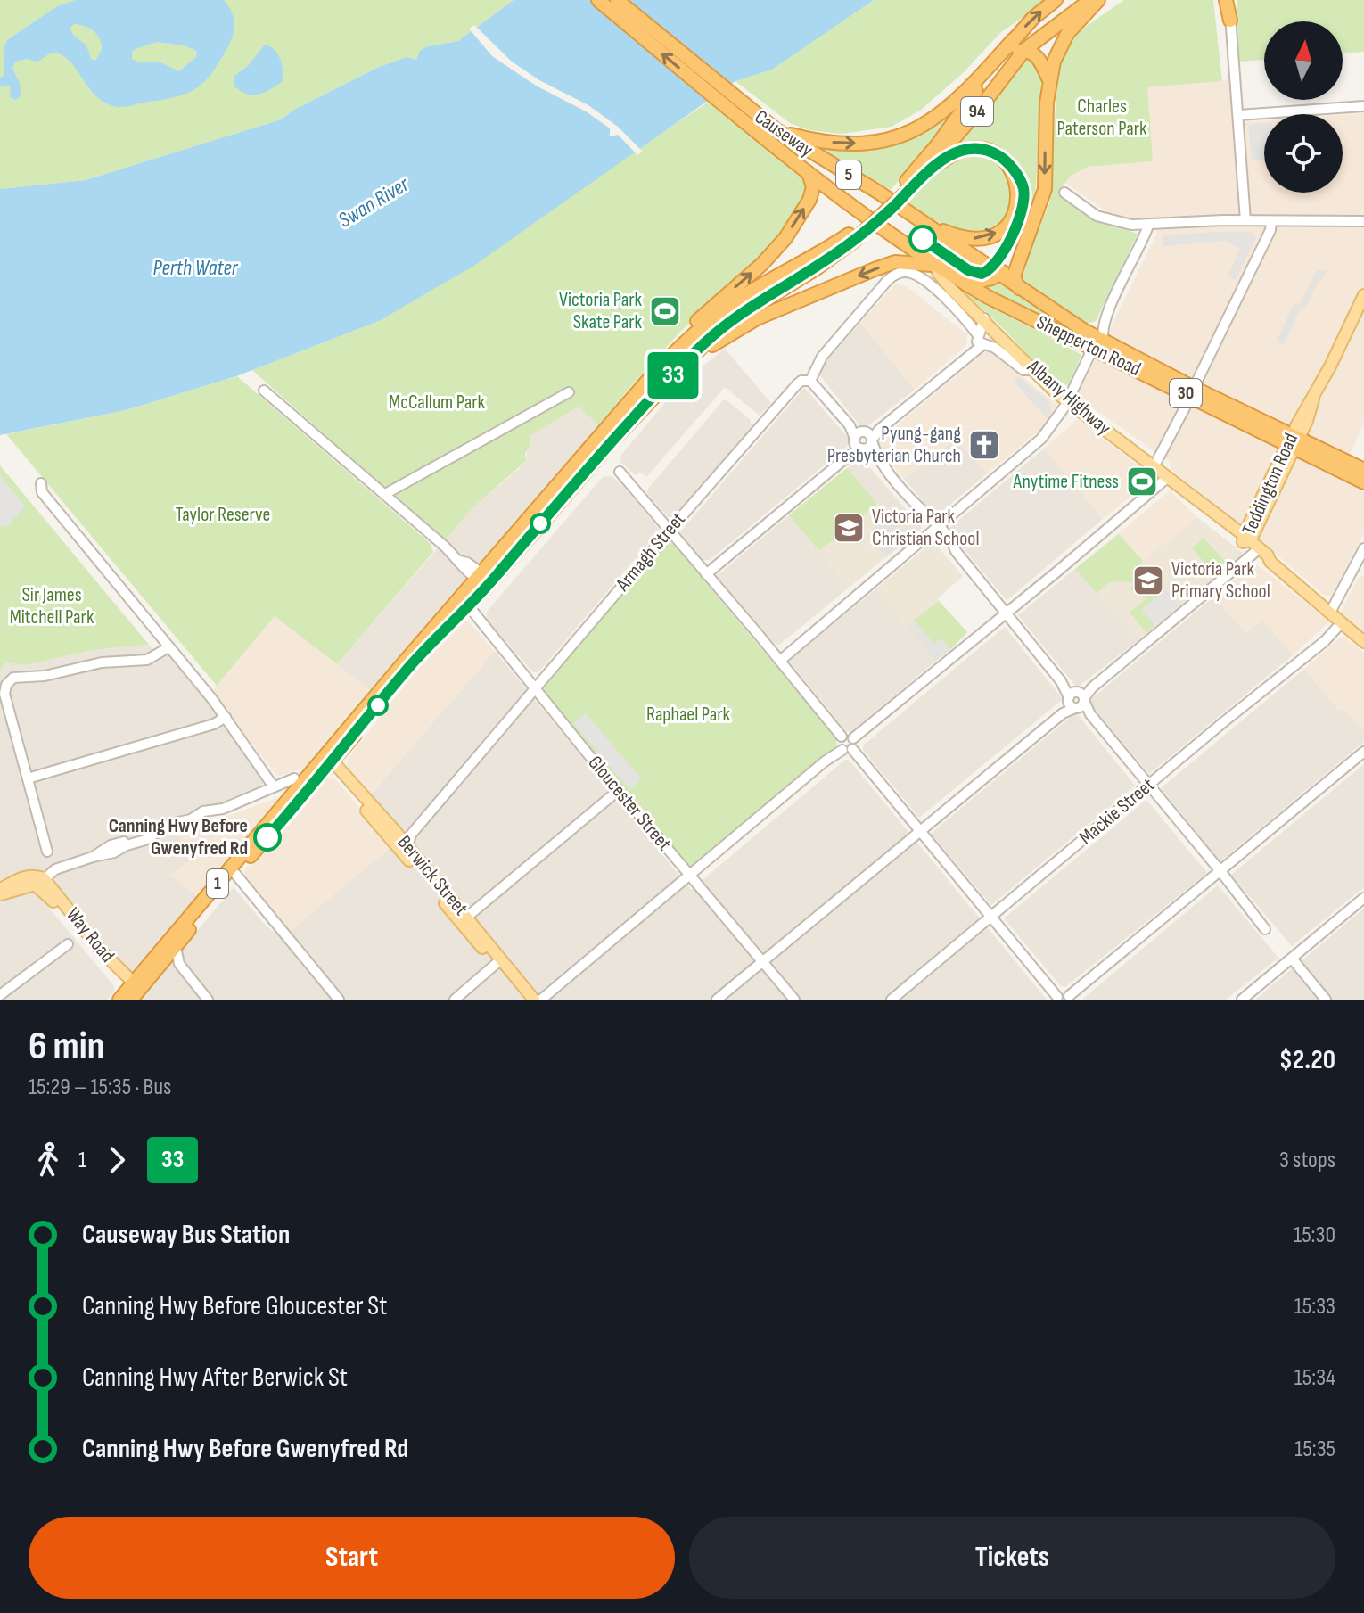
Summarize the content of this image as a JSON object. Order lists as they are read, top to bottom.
{
  "streets": {
    "highway": [
      "94",
      "Causeway",
      "5",
      "Shepperton Road",
      "30",
      "1"
    ],
    "main road": [
      "Albany Highway",
      "Teddington Road",
      "Berwick Street",
      "Way Road"
    ],
    "street": ["Armagh Street", "Gloucester Street", "Mackie Street"]
  },
  "crossings": [
    ["94", "1"],
    ["Causeway", "Shepperton Road"],
    ["Causeway", "Albany Highway"],
    ["Shepperton Road", "Teddington Road"],
    ["Albany Highway", "Teddington Road"],
    ["Albany Highway", "Mackie Street"],
    ["Armagh Street", "Gloucester Street"],
    ["Armagh Street", "Berwick Street"],
    ["Gloucester Street", "1"],
    ["Berwick Street", "1"],
    ["1", "Way Road"]
  ],
  "water": ["Swan River", "Perth Water"],
  "parks": [
    "Charles Paterson Park",
    "McCallum Park",
    "Taylor Reserve",
    "Sir James Mitchell Park",
    "Raphael Park"
  ],
  "places": {
    "sports": ["Victoria Park Skate Park", "Anytime Fitness"],
    "church": ["Pyung-gang Presbyterian Church"],
    "school or university": ["Victoria Park Christian School", "Victoria Park Primary School"],
    "other": ["Canning Hwy Before Gwenyfred Rd"]
  },
  "lines": ["bus line 33"],
  "north": "top",
  "page": {
    "on_map": "33",
    "heading": ["6 min", "15:29 – 15:35 · Bus", "$2.20"],
    "legs": ["1", "33", "3 stops"],
    "list": [
      {
        "name": "Causeway Bus Station",
        "value": "15:30"
      },
      {
        "name": "Canning Hwy Before Gloucester St",
        "value": "15:33"
      },
      {
        "name": "Canning Hwy After Berwick St",
        "value": "15:34"
      },
      {
        "name": "Canning Hwy Before Gwenyfred Rd",
        "value": "15:35"
      }
    ],
    "buttons": ["Start", "Tickets"]
  }
}
